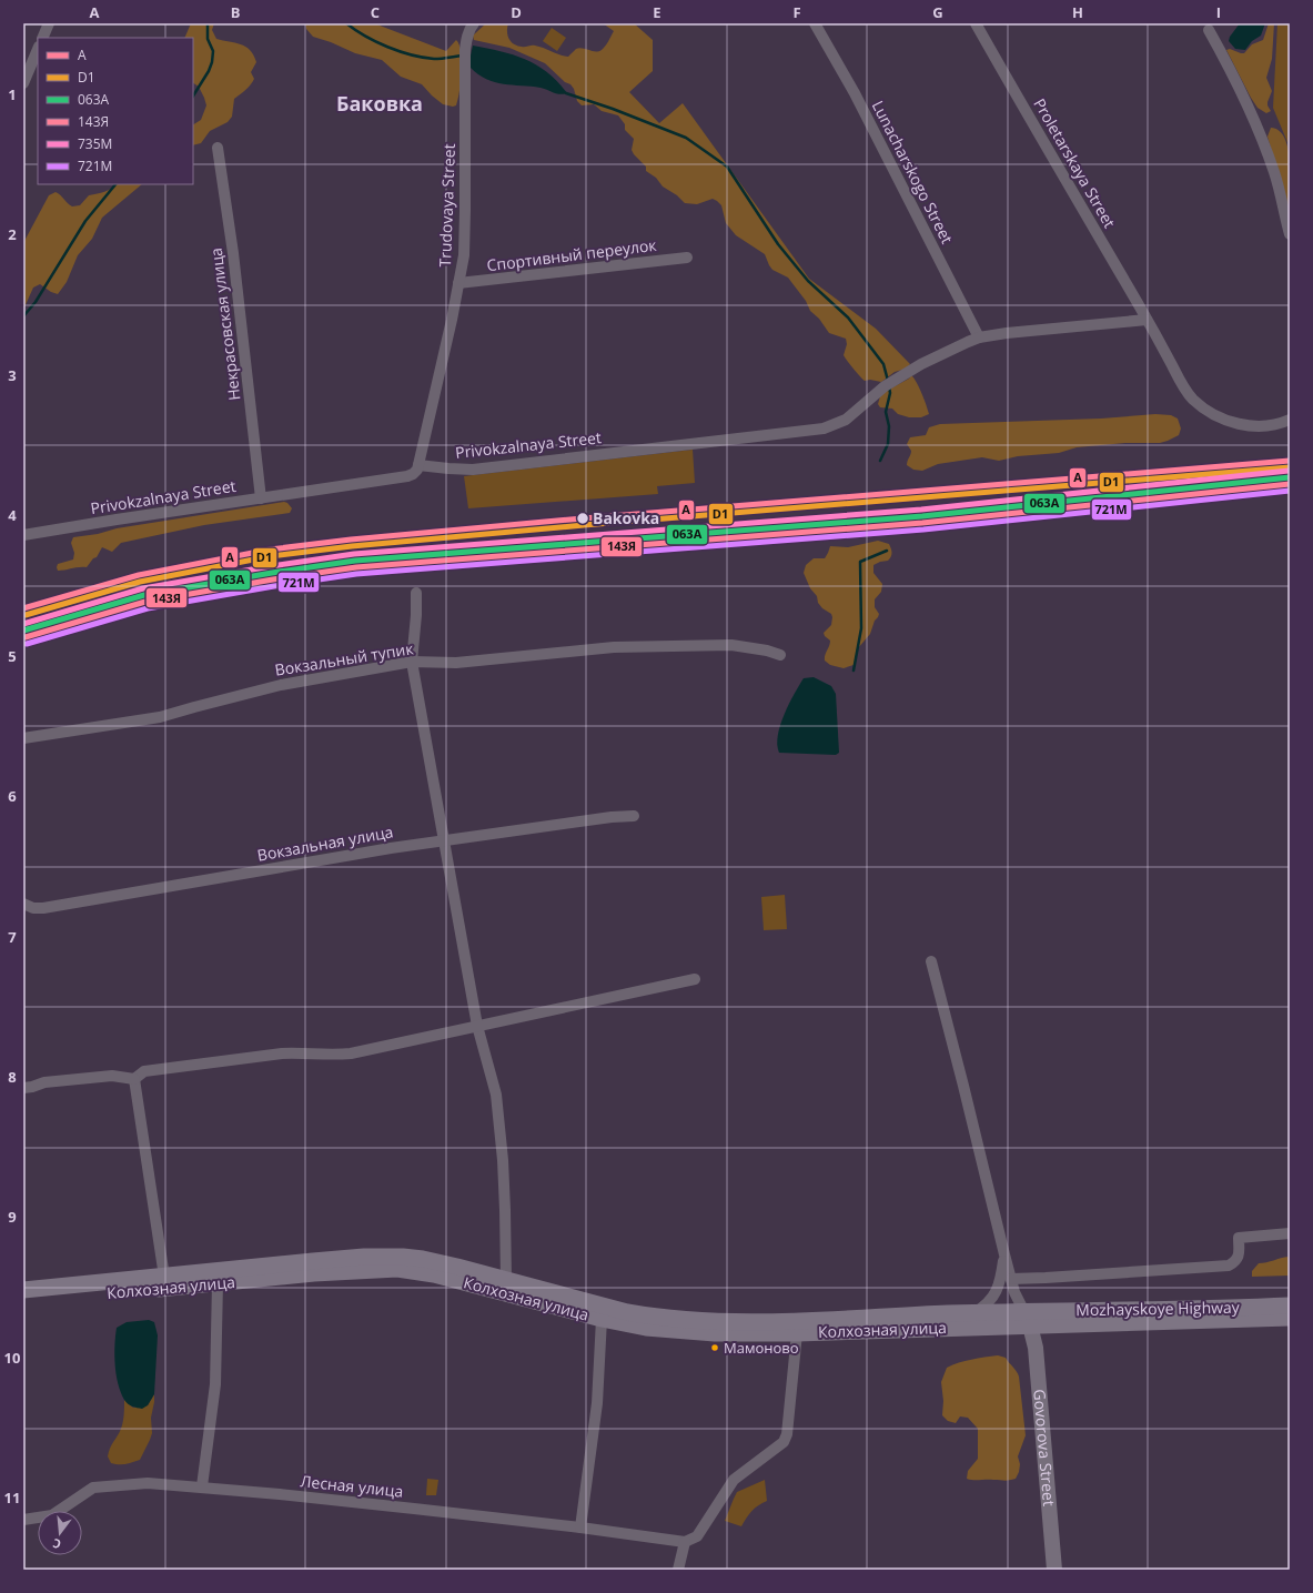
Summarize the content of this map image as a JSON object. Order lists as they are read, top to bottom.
{
  "streets": {
    "main road": ["Колхозная улица", "Mozhayskoye Highway", "Govorova Street"],
    "street": [
      "Proletarskaya Street",
      "Lunacharskogo Street",
      "Trudovaya Street",
      "Спортивный переулок",
      "Некрасовская улица",
      "Privokzalnaya Street",
      "Вокзальный тупик",
      "Вокзальная улица",
      "Лесная улица"
    ]
  },
  "crossings": [
    ["Proletarskaya Street", "Privokzalnaya Street"],
    ["Lunacharskogo Street", "Privokzalnaya Street"],
    ["Trudovaya Street", "Спортивный переулок"],
    ["Trudovaya Street", "Privokzalnaya Street"],
    ["Некрасовская улица", "Privokzalnaya Street"],
    ["Колхозная улица", "Mozhayskoye Highway"],
    ["Колхозная улица", "Govorova Street"],
    ["Mozhayskoye Highway", "Govorova Street"]
  ],
  "districts": ["Баковка"],
  "places": ["Bakovka", "Мамоново"],
  "lines": [
    "transit line A",
    "transit line D1",
    "transit line 735М",
    "transit line 063А",
    "transit line 143Я",
    "transit line 721М"
  ],
  "legend": [
    "A",
    "D1",
    "063А",
    "143Я",
    "735М",
    "721М"
  ],
  "north": "bottom",
  "grid": {
    "columns": [
      "A",
      "B",
      "C",
      "D",
      "E",
      "F",
      "G",
      "H",
      "I"
    ],
    "rows": [
      "1",
      "2",
      "3",
      "4",
      "5",
      "6",
      "7",
      "8",
      "9",
      "10",
      "11"
    ]
  }
}
